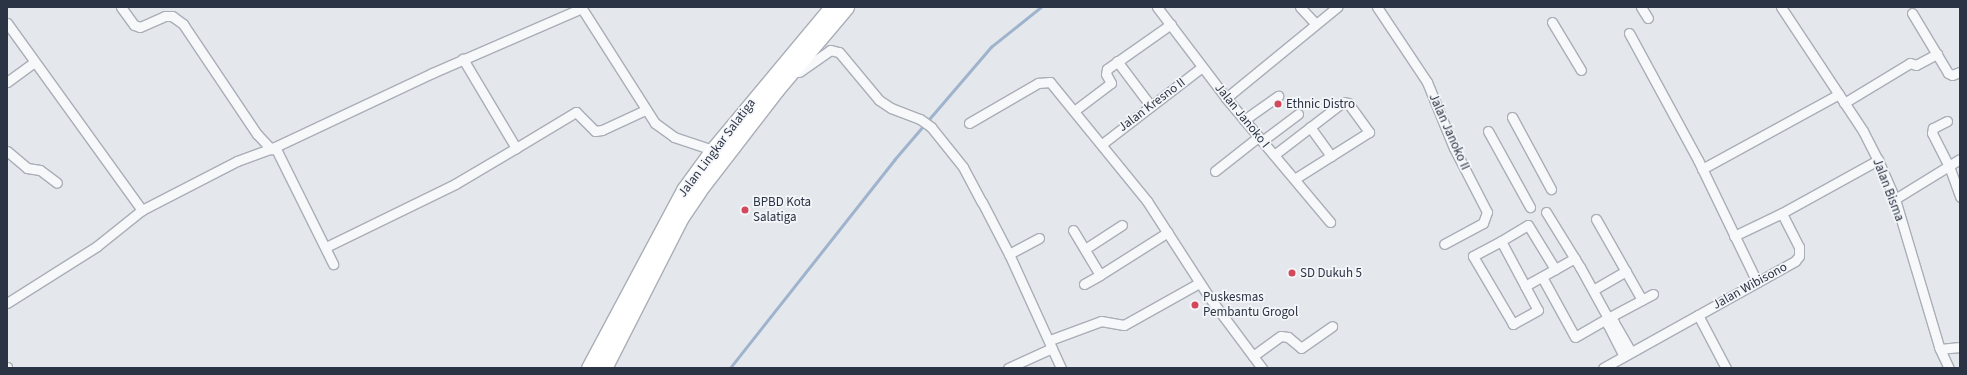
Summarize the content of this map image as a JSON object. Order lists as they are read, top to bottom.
{
  "streets": {
    "highway": ["Jalan Lingkar Salatiga"],
    "street": [
      "Jalan Kresno II",
      "Jalan Janoko I",
      "Jalan Janoko II",
      "Jalan Bisma",
      "Jalan Wibisono"
    ]
  },
  "crossings": [
    ["Jalan Kresno II", "Jalan Janoko I"]
  ],
  "places": [
    "Ethnic Distro",
    "BPBD Kota Salatiga",
    "SD Dukuh 5",
    "Puskesmas Pembantu Grogol"
  ]
}
